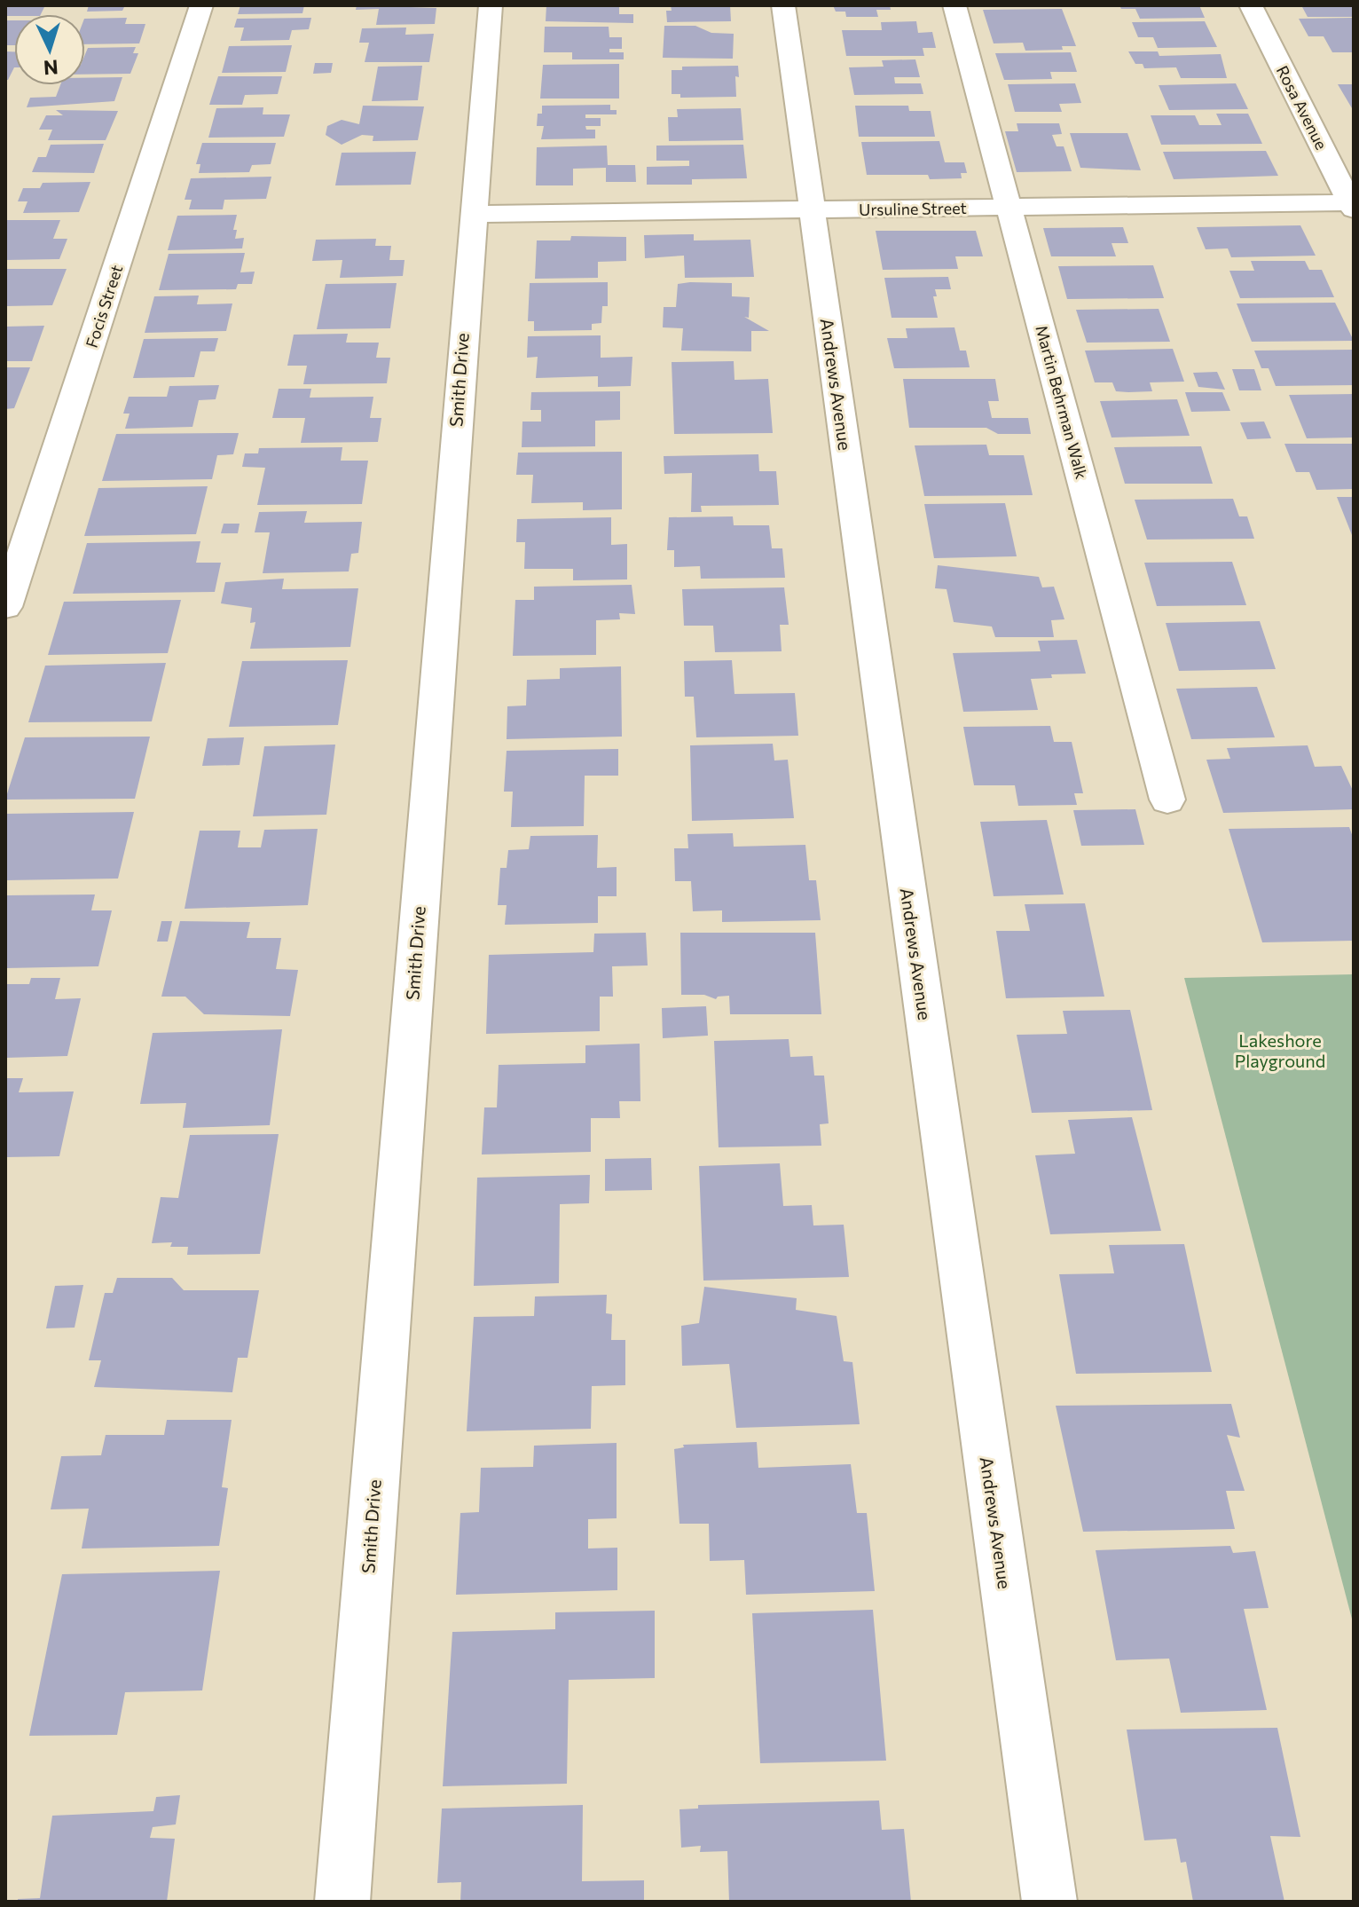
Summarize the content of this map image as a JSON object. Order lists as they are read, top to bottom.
{
  "streets": {
    "street": [
      "Rosa Avenue",
      "Ursuline Street",
      "Focis Street",
      "Smith Drive",
      "Andrews Avenue",
      "Martin Behrman Walk"
    ]
  },
  "crossings": [
    ["Rosa Avenue", "Ursuline Street"],
    ["Ursuline Street", "Smith Drive"],
    ["Ursuline Street", "Andrews Avenue"],
    ["Ursuline Street", "Martin Behrman Walk"]
  ],
  "parks": ["Lakeshore Playground"],
  "north": "bottom"
}
